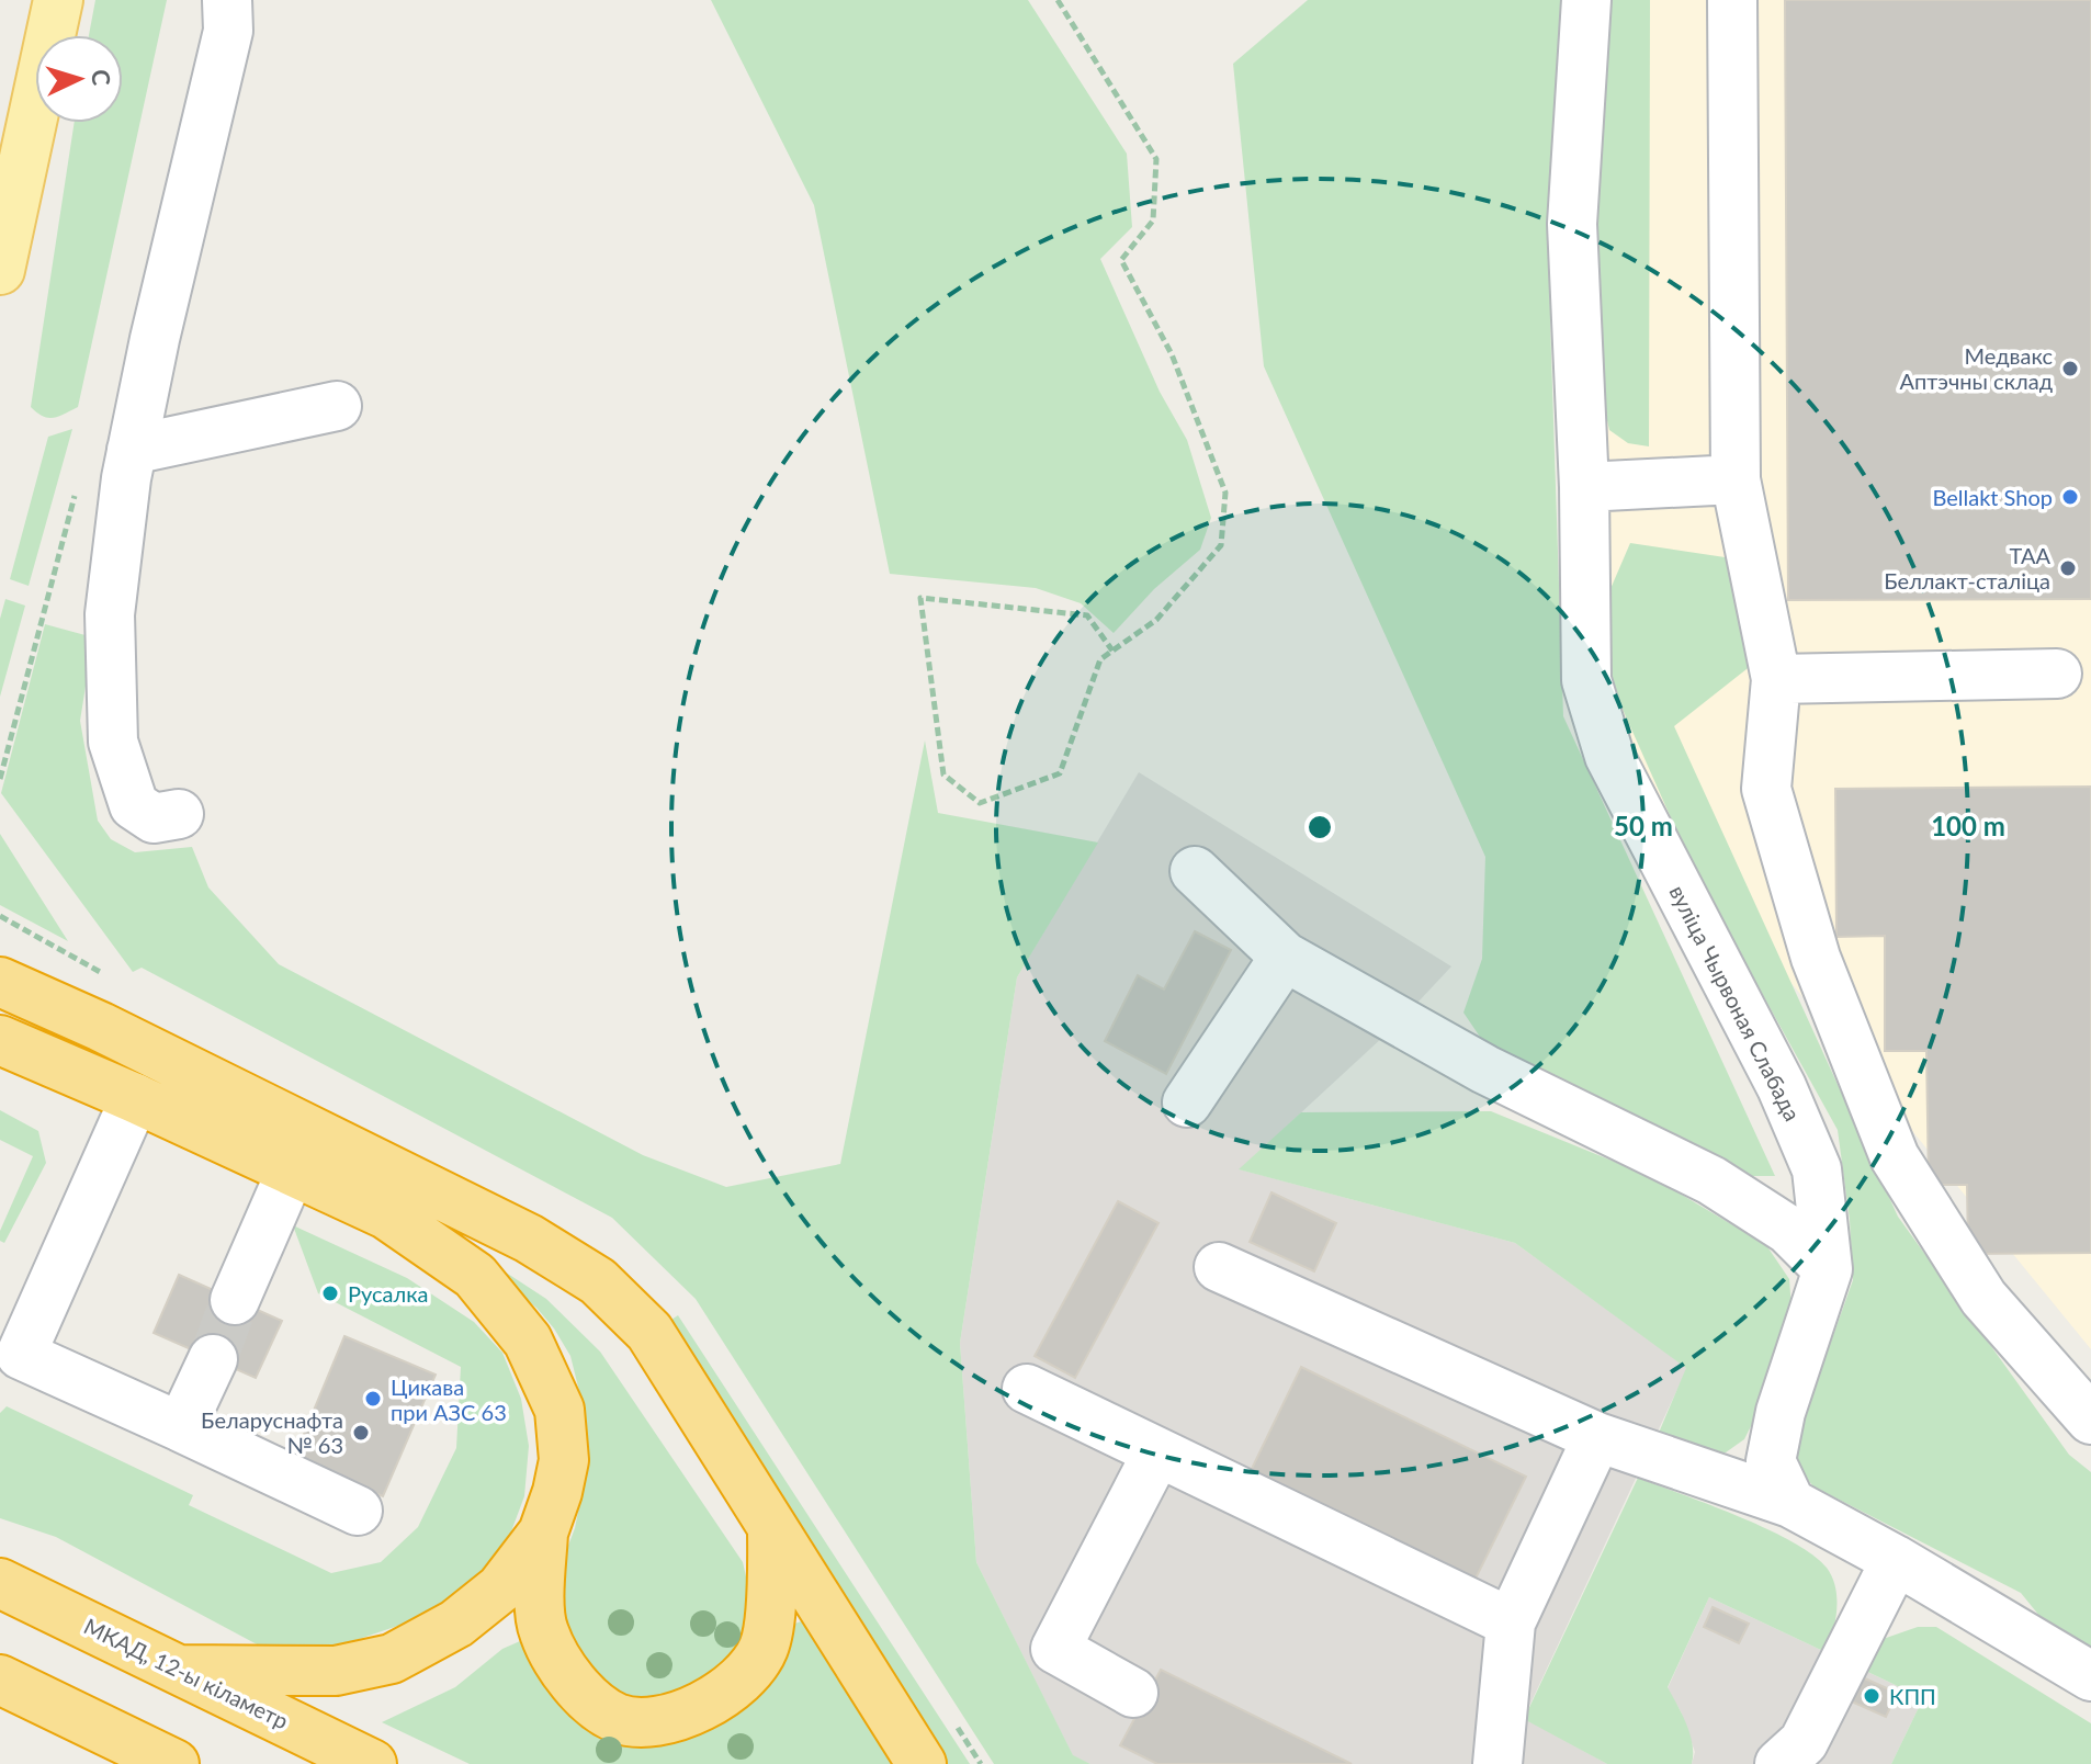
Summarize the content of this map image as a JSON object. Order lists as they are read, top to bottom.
{
  "streets": {
    "highway": ["МКАД, 12-ы кіламетр"],
    "street": ["вуліца Чырвоная Слабада"]
  },
  "places": [
    "Медвакс Аптэчны склад",
    "Bellakt Shop",
    "ТАА Беллакт-сталіца",
    "Русалка",
    "Цикава при АЗС 63",
    "Беларуснафта № 63",
    "КПП"
  ],
  "north": "right",
  "rings": ["50 m", "100 m"]
}
